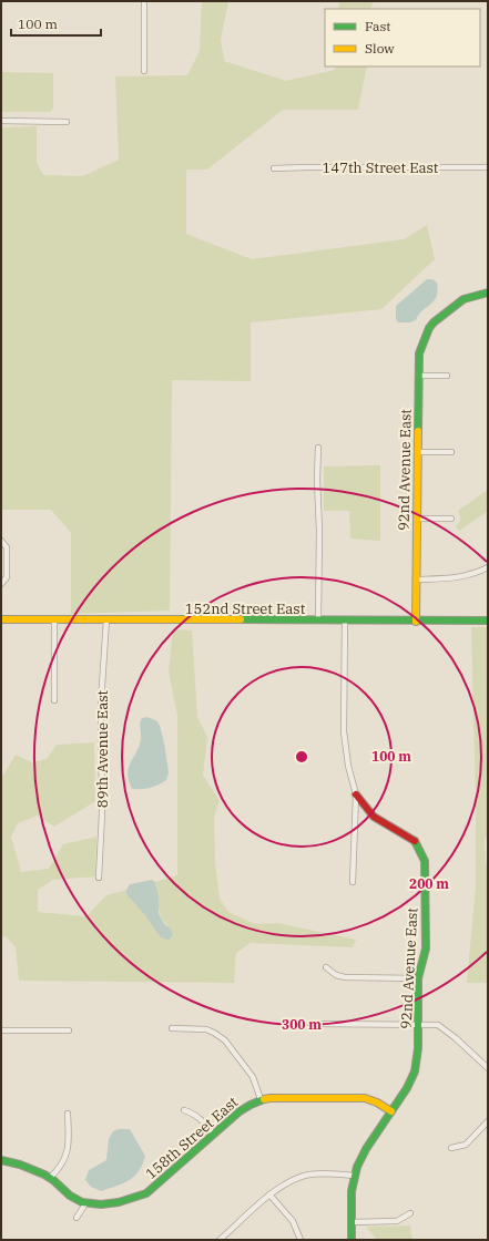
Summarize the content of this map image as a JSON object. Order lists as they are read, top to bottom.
{
  "streets": {
    "street": [
      "147th Street East",
      "92nd Avenue East",
      "152nd Street East",
      "89th Avenue East",
      "158th Street East"
    ]
  },
  "crossings": [
    ["92nd Avenue East", "152nd Street East"],
    ["92nd Avenue East", "158th Street East"],
    ["152nd Street East", "89th Avenue East"]
  ],
  "legend": ["Fast", "Slow"],
  "scale_bar": "100 m",
  "rings": ["100 m", "200 m", "300 m"]
}
